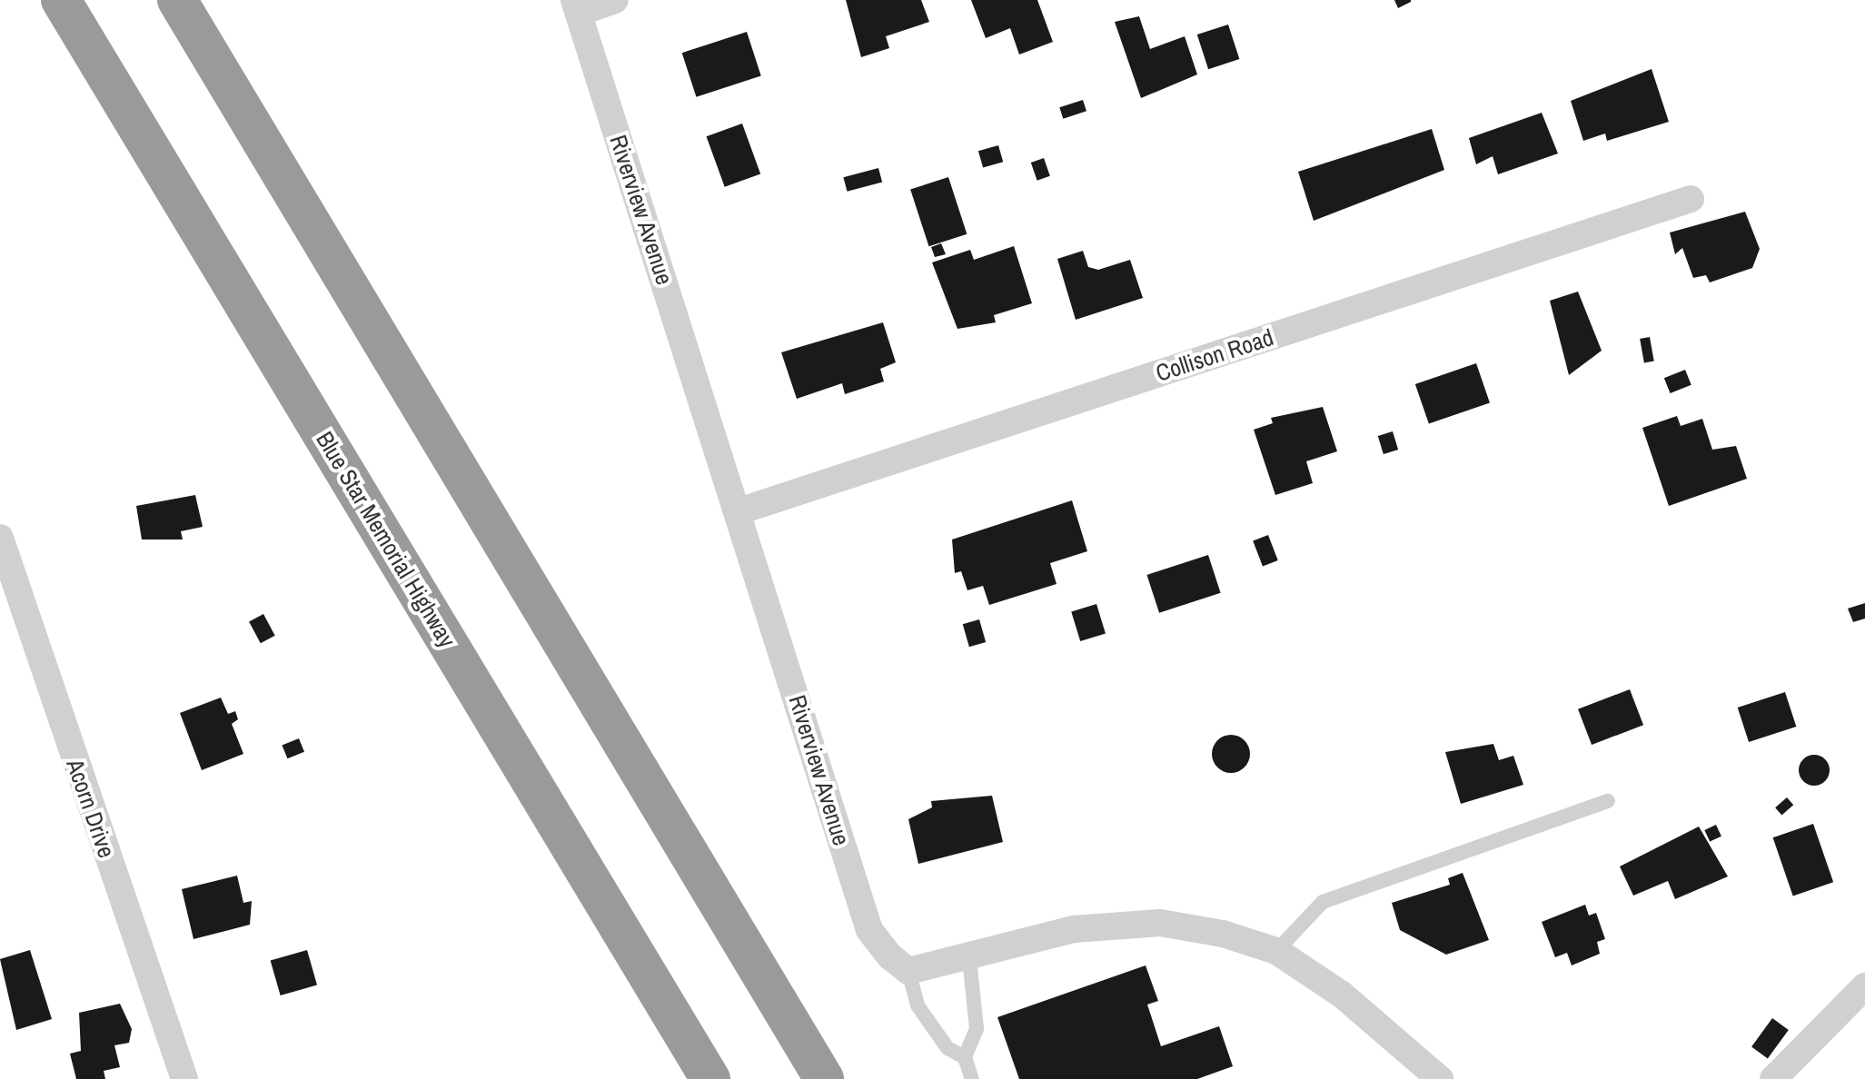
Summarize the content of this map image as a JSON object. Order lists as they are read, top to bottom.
{
  "streets": {
    "highway": ["Blue Star Memorial Highway"],
    "street": ["Riverview Avenue", "Collison Road", "Acorn Drive"]
  },
  "crossings": [
    ["Riverview Avenue", "Collison Road"]
  ]
}
